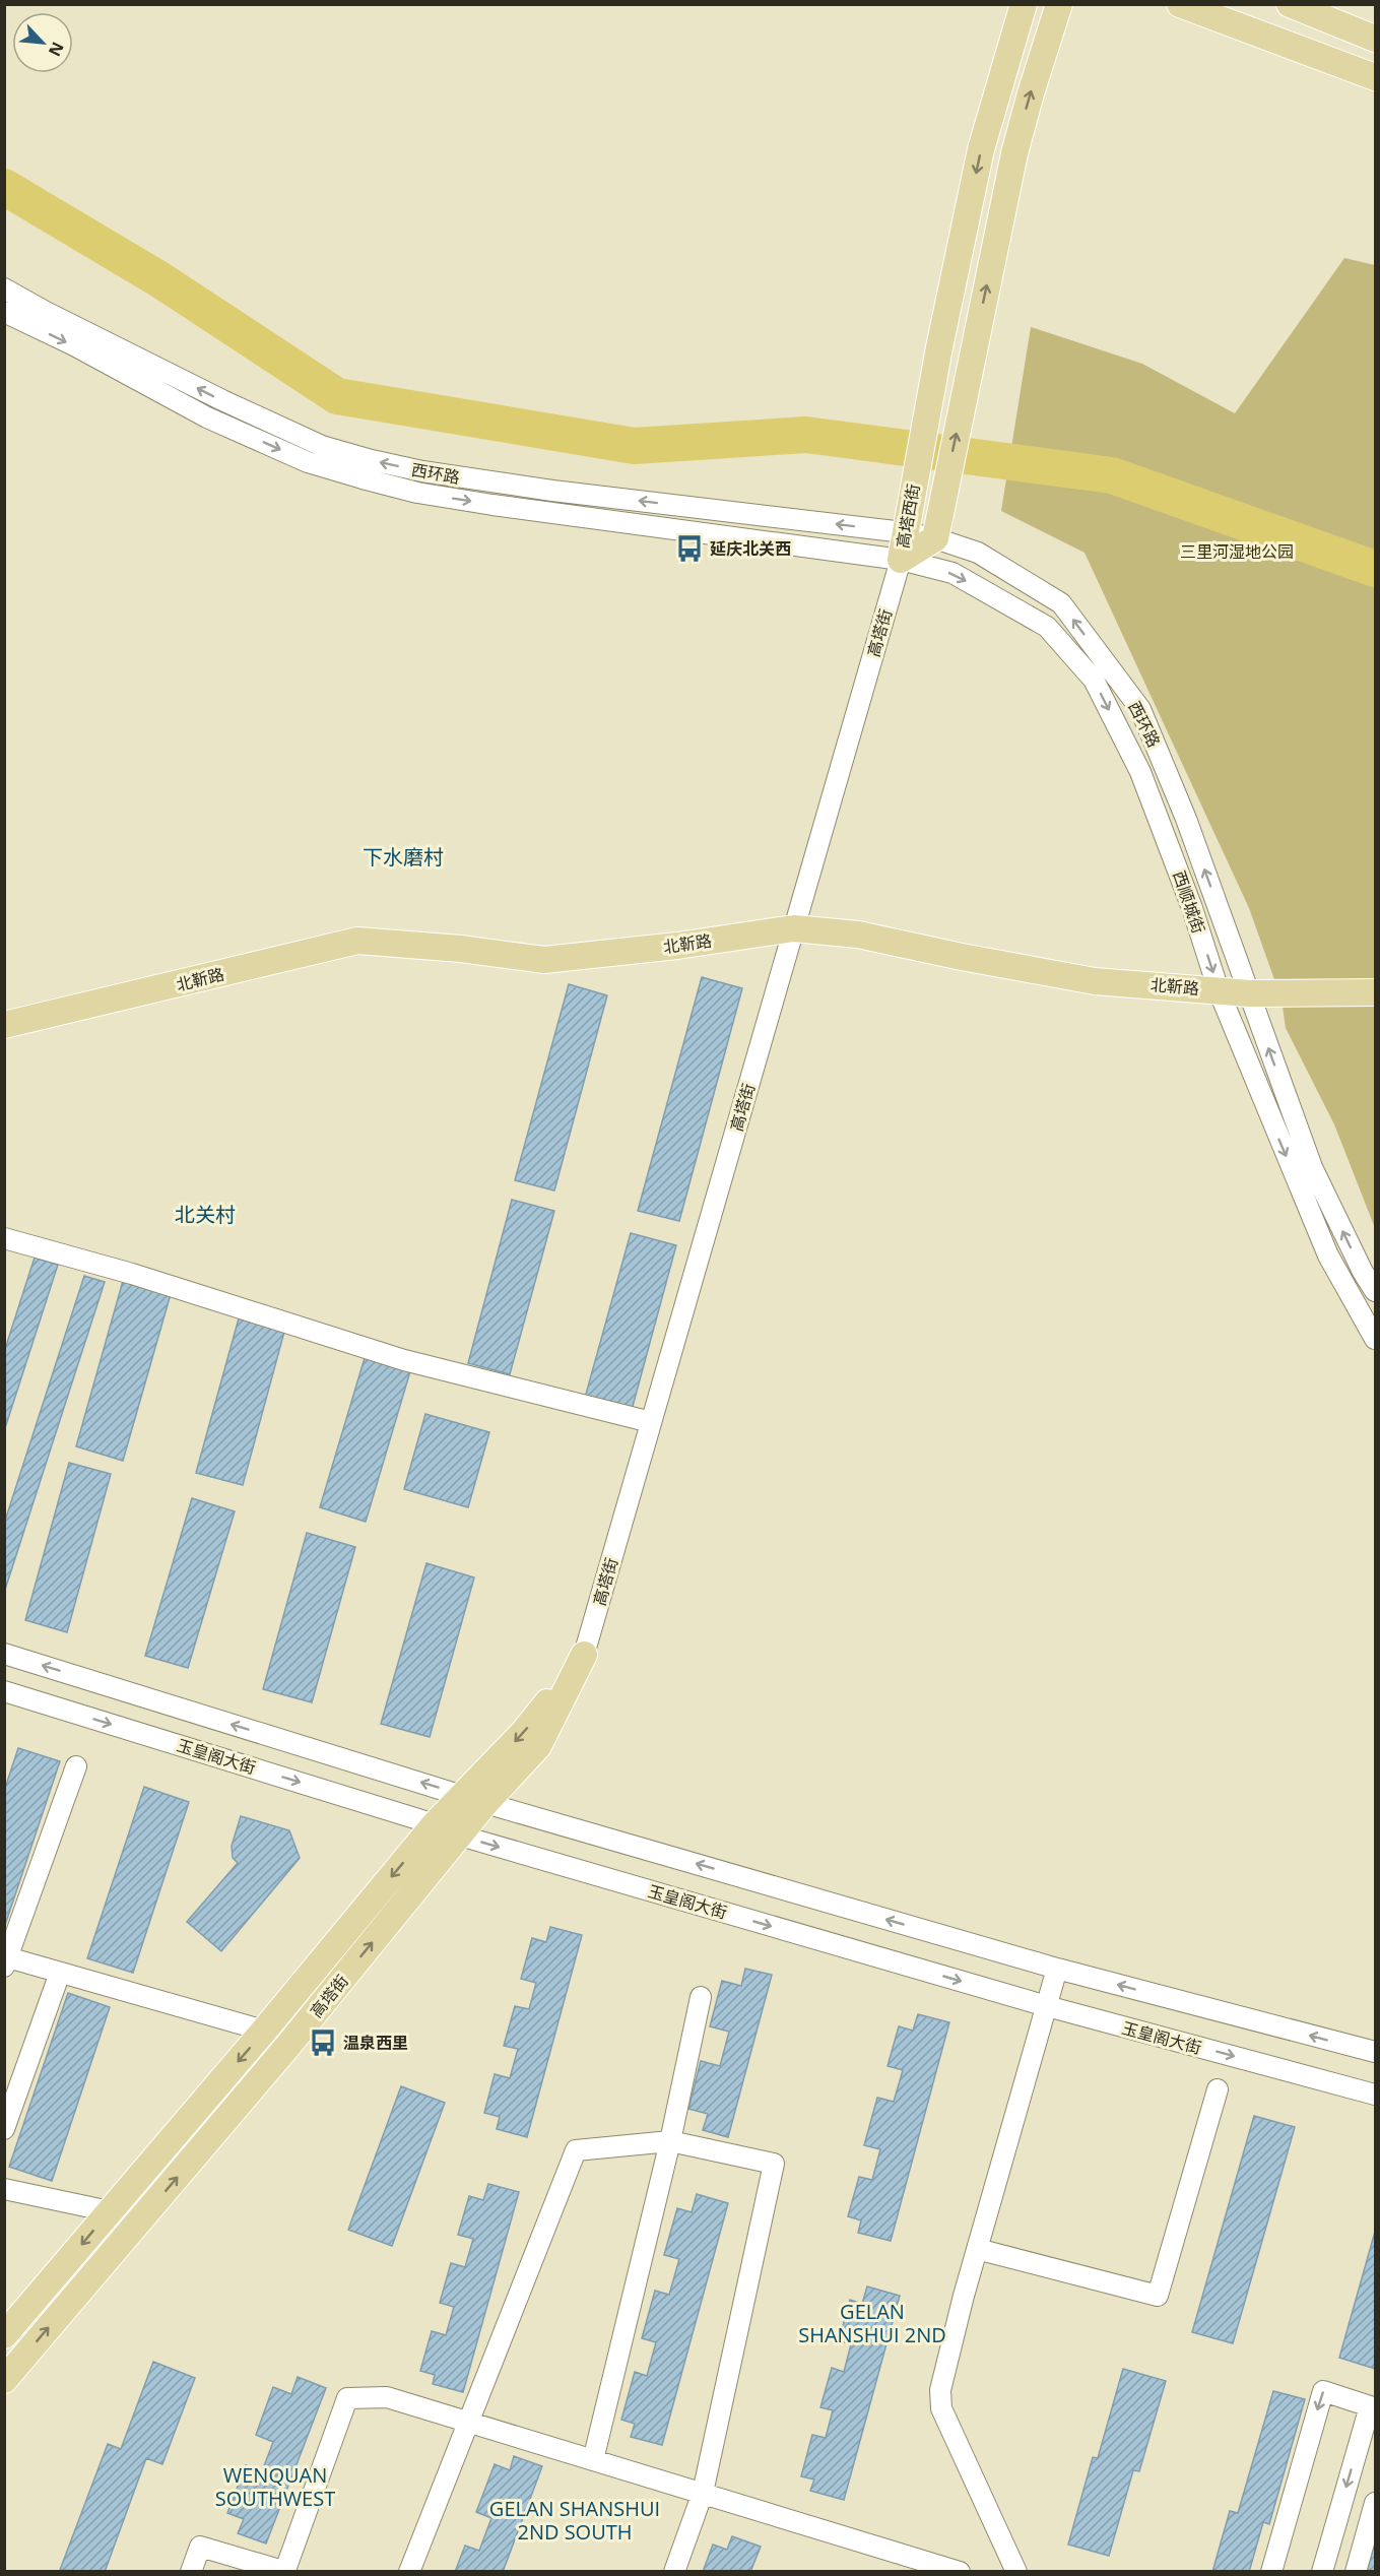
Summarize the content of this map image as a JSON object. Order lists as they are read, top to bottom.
{
  "streets": {
    "main road": ["高塔西街", "高塔街", "北靳路"],
    "street": ["西环路", "西顺城街", "玉皇阁大街"]
  },
  "crossings": [
    ["西环路", "高塔西街"],
    ["西环路", "高塔街"],
    ["西环路", "西顺城街"],
    ["西环路", "北靳路"],
    ["高塔西街", "高塔街"],
    ["高塔西街", "西顺城街"],
    ["高塔街", "西顺城街"],
    ["高塔街", "北靳路"],
    ["高塔街", "玉皇阁大街"],
    ["西顺城街", "北靳路"]
  ],
  "districts": [
    "下水磨村",
    "北关村",
    "GELAN SHANSHUI 2ND",
    "WENQUAN SOUTHWEST",
    "GELAN SHANSHUI 2ND SOUTH"
  ],
  "parks": ["三里河湿地公园"],
  "places": {
    "bus stop": ["延庆北关西", "温泉西里"]
  },
  "north": "bottom right"
}
